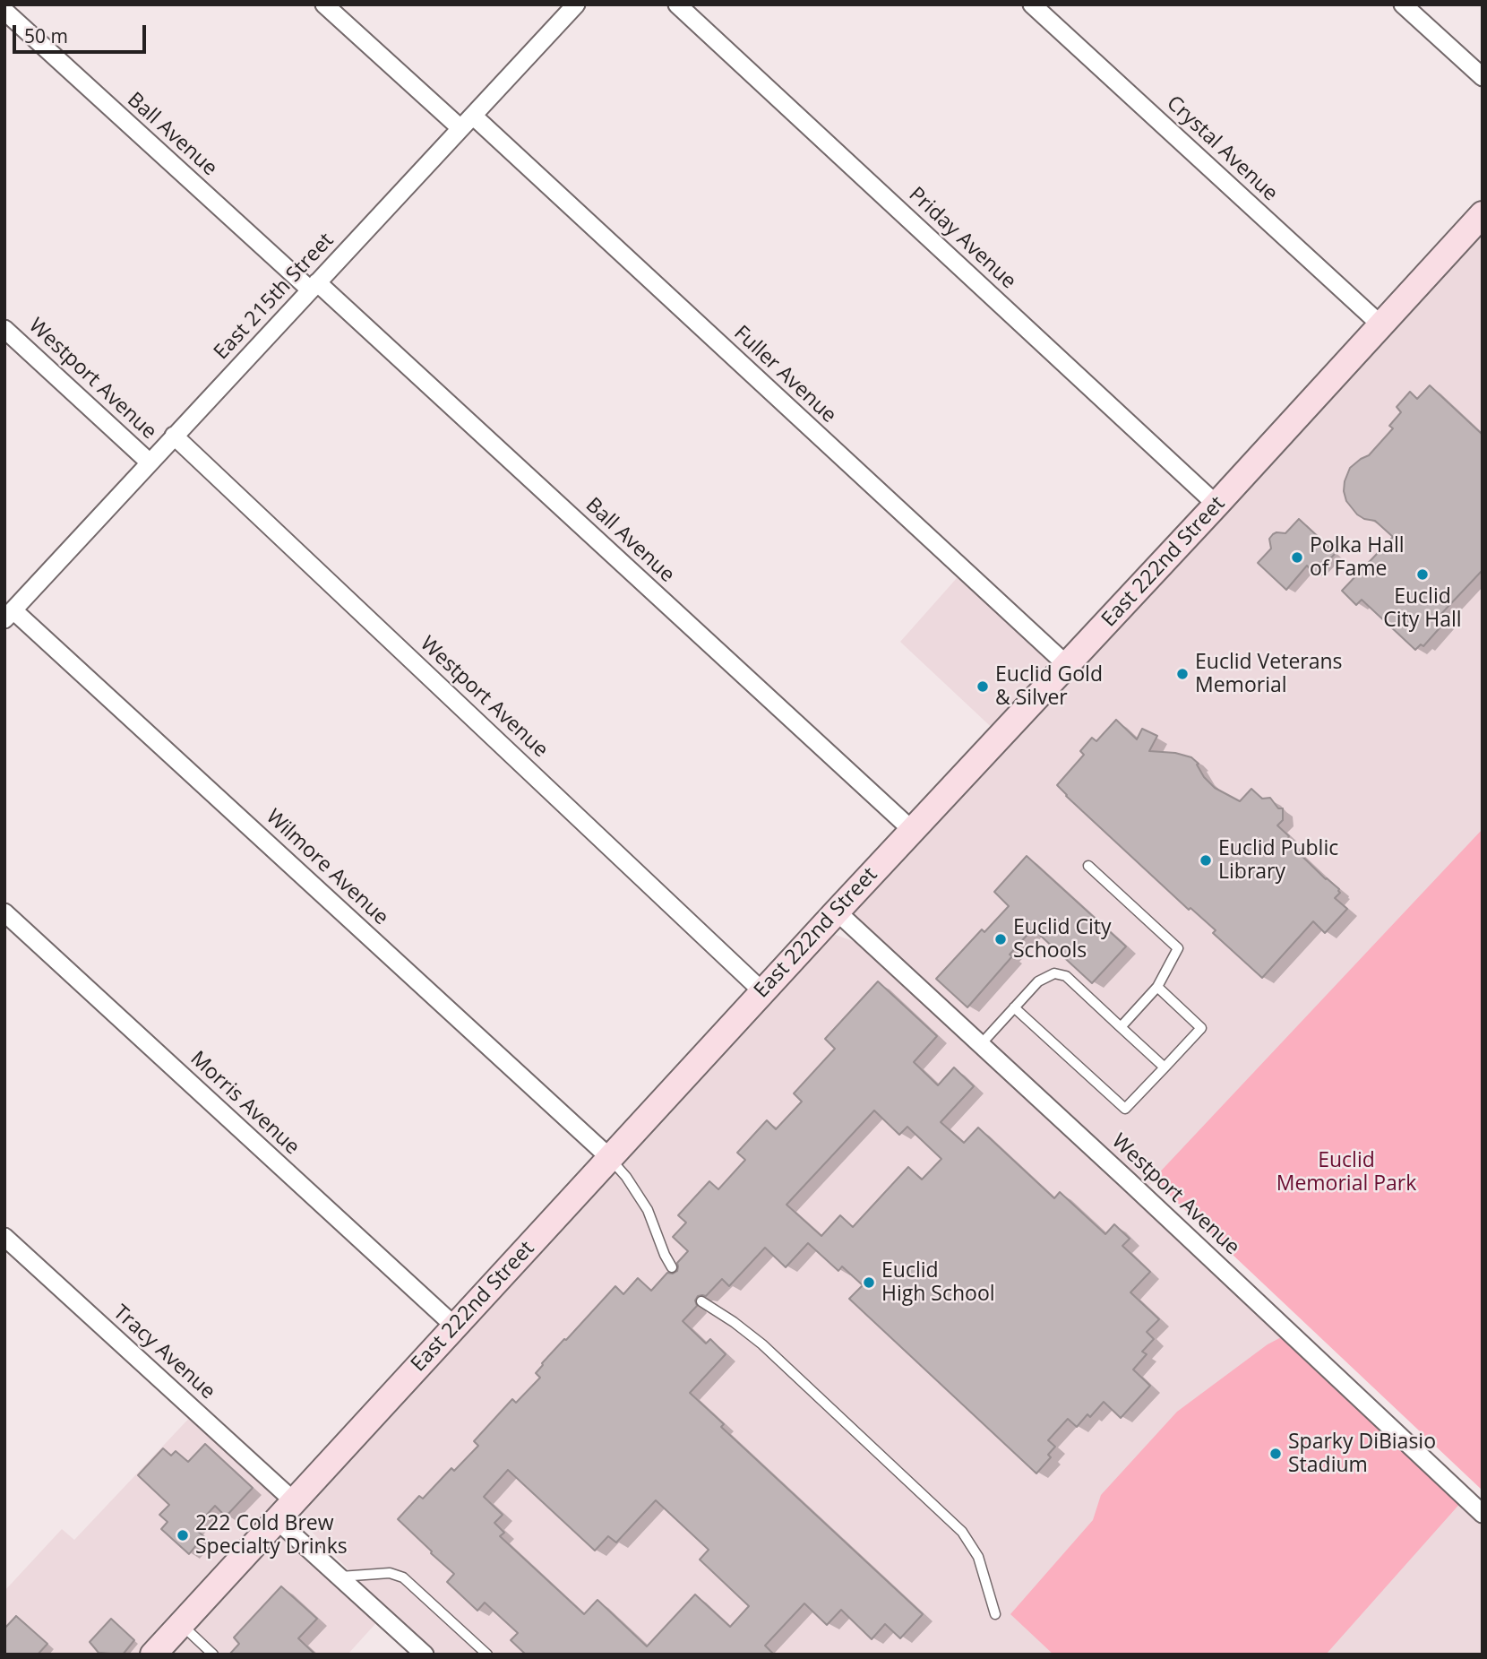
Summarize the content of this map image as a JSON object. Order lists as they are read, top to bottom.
{
  "streets": {
    "street": [
      "Ball Avenue",
      "Crystal Avenue",
      "Priday Avenue",
      "East 215th Street",
      "Fuller Avenue",
      "Westport Avenue",
      "East 222nd Street",
      "Wilmore Avenue",
      "Morris Avenue",
      "Tracy Avenue"
    ]
  },
  "crossings": [
    ["Ball Avenue", "East 215th Street"],
    ["Ball Avenue", "East 222nd Street"],
    ["Crystal Avenue", "East 222nd Street"],
    ["Priday Avenue", "East 222nd Street"],
    ["East 215th Street", "Fuller Avenue"],
    ["East 215th Street", "Westport Avenue"],
    ["East 215th Street", "Wilmore Avenue"],
    ["Fuller Avenue", "East 222nd Street"],
    ["Westport Avenue", "East 222nd Street"],
    ["East 222nd Street", "Wilmore Avenue"],
    ["East 222nd Street", "Morris Avenue"],
    ["East 222nd Street", "Tracy Avenue"]
  ],
  "parks": ["Euclid Memorial Park"],
  "places": [
    "Polka Hall of Fame",
    "Euclid City Hall",
    "Euclid Veterans Memorial",
    "Euclid Gold & Silver",
    "Euclid Public Library",
    "Euclid City Schools",
    "Euclid High School",
    "Sparky DiBiasio Stadium",
    "222 Cold Brew Specialty Drinks"
  ],
  "scale_bar": "50 m"
}
